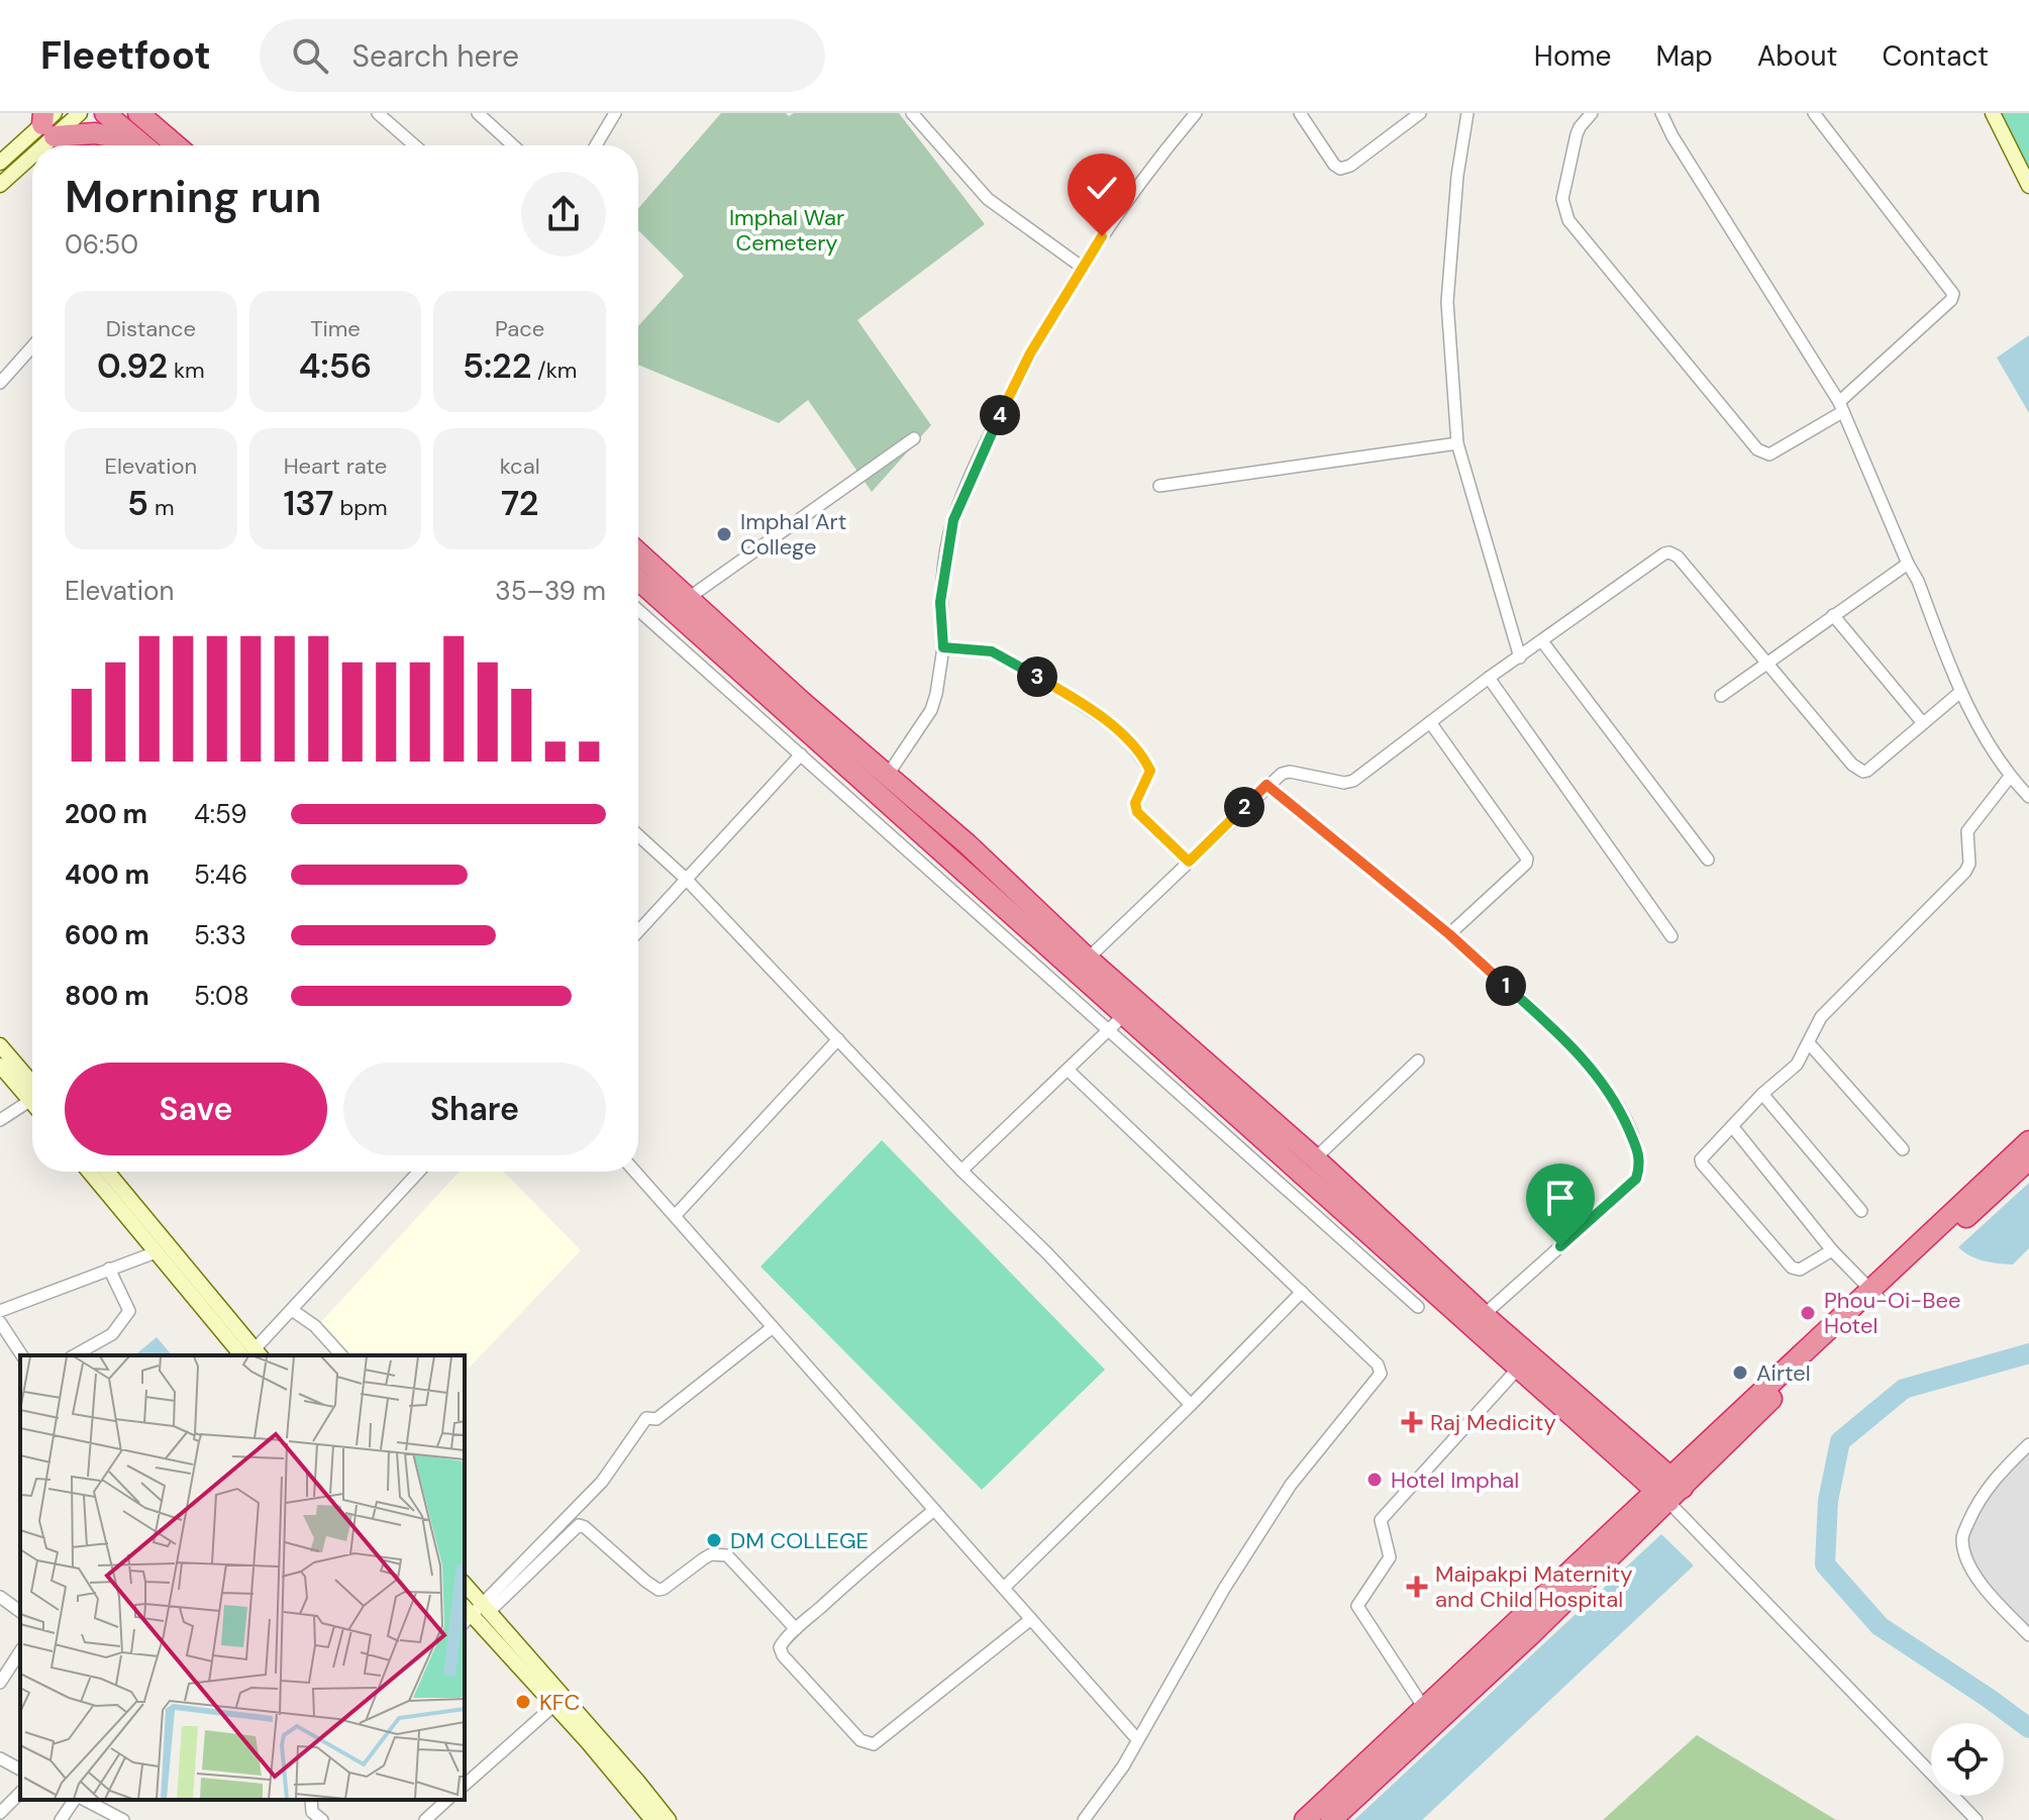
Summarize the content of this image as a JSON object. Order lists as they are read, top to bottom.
{
  "parks": ["Imphal War Cemetery"],
  "places": {
    "other": [
      "Imphal Art College",
      "Phou-Oi-Bee Hotel",
      "Airtel",
      "Hotel Imphal",
      "DM COLLEGE",
      "KFC"
    ],
    "health": ["Raj Medicity", "Maipakpi Maternity and Child Hospital"]
  },
  "page": {
    "header": "Fleetfoot",
    "search": "Search here",
    "nav": [
      "Home",
      "Map",
      "About",
      "Contact"
    ],
    "heading": ["Morning run", "06:50"],
    "stats": [
      ["Distance", "0.92 km"],
      ["Time", "4:56"],
      ["Pace", "5:22 /km"],
      ["Elevation", "5 m"],
      ["Heart rate", "137 bpm"],
      ["kcal", "72"]
    ],
    "pins": [
      "4",
      "3",
      "2",
      "1"
    ],
    "chart": ["Elevation", "35–39 m"],
    "list": [
      {
        "name": "200 m",
        "note": "4:59"
      },
      {
        "name": "400 m",
        "note": "5:46"
      },
      {
        "name": "600 m",
        "note": "5:33"
      },
      {
        "name": "800 m",
        "note": "5:08"
      }
    ],
    "buttons": ["Save", "Share"]
  }
}
